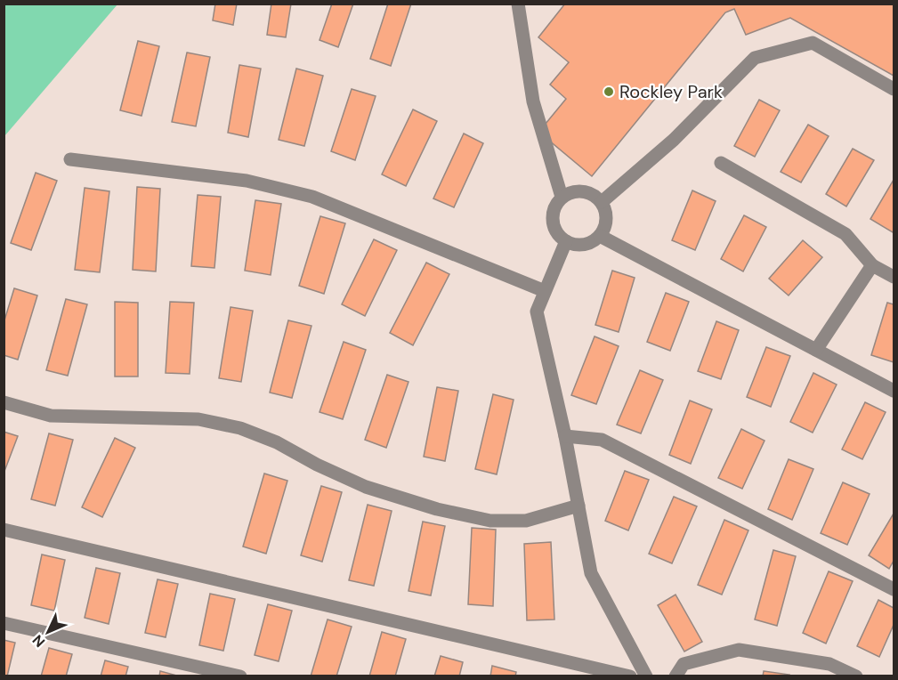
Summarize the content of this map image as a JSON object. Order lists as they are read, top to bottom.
{
  "places": ["Rockley Park"],
  "north": "bottom left"
}
